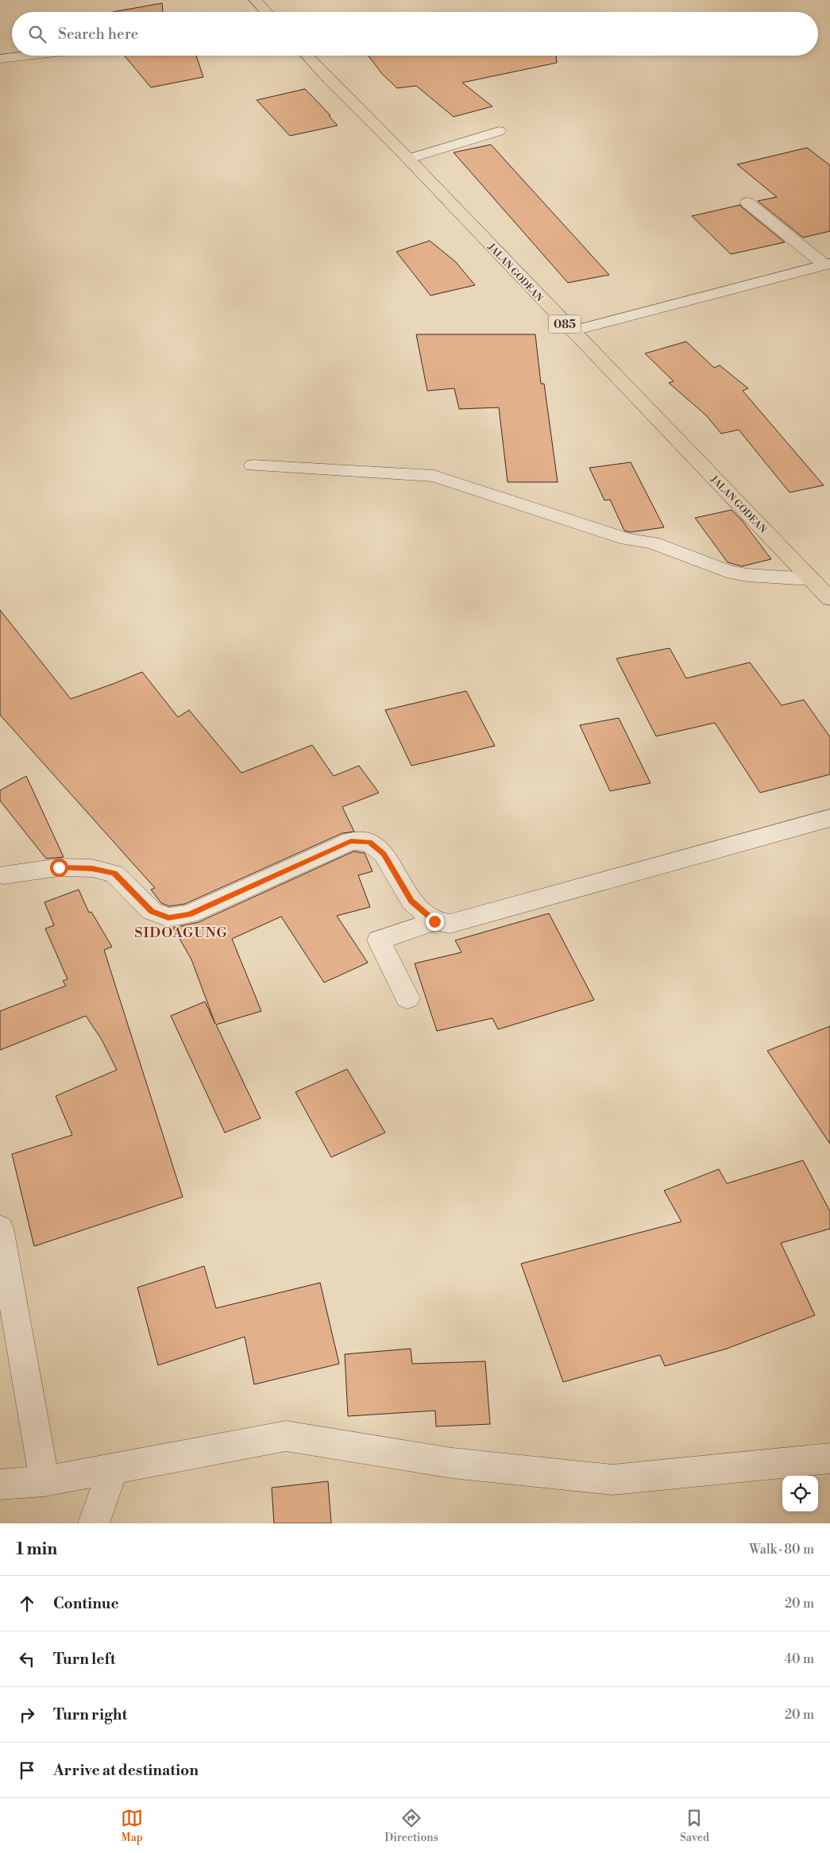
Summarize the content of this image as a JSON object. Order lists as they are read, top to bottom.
{
  "streets": {
    "main road": ["JALAN GODEAN", "085"]
  },
  "districts": ["SIDOAGUNG"],
  "page": {
    "search": "Search here",
    "heading": ["1 min", "Walk · 80 m"],
    "list": [
      ["Continue", "20 m"],
      ["Turn left", "40 m"],
      ["Turn right", "20 m"],
      "Arrive at destination"
    ],
    "nav": ["Map", "Directions", "Saved"]
  }
}
